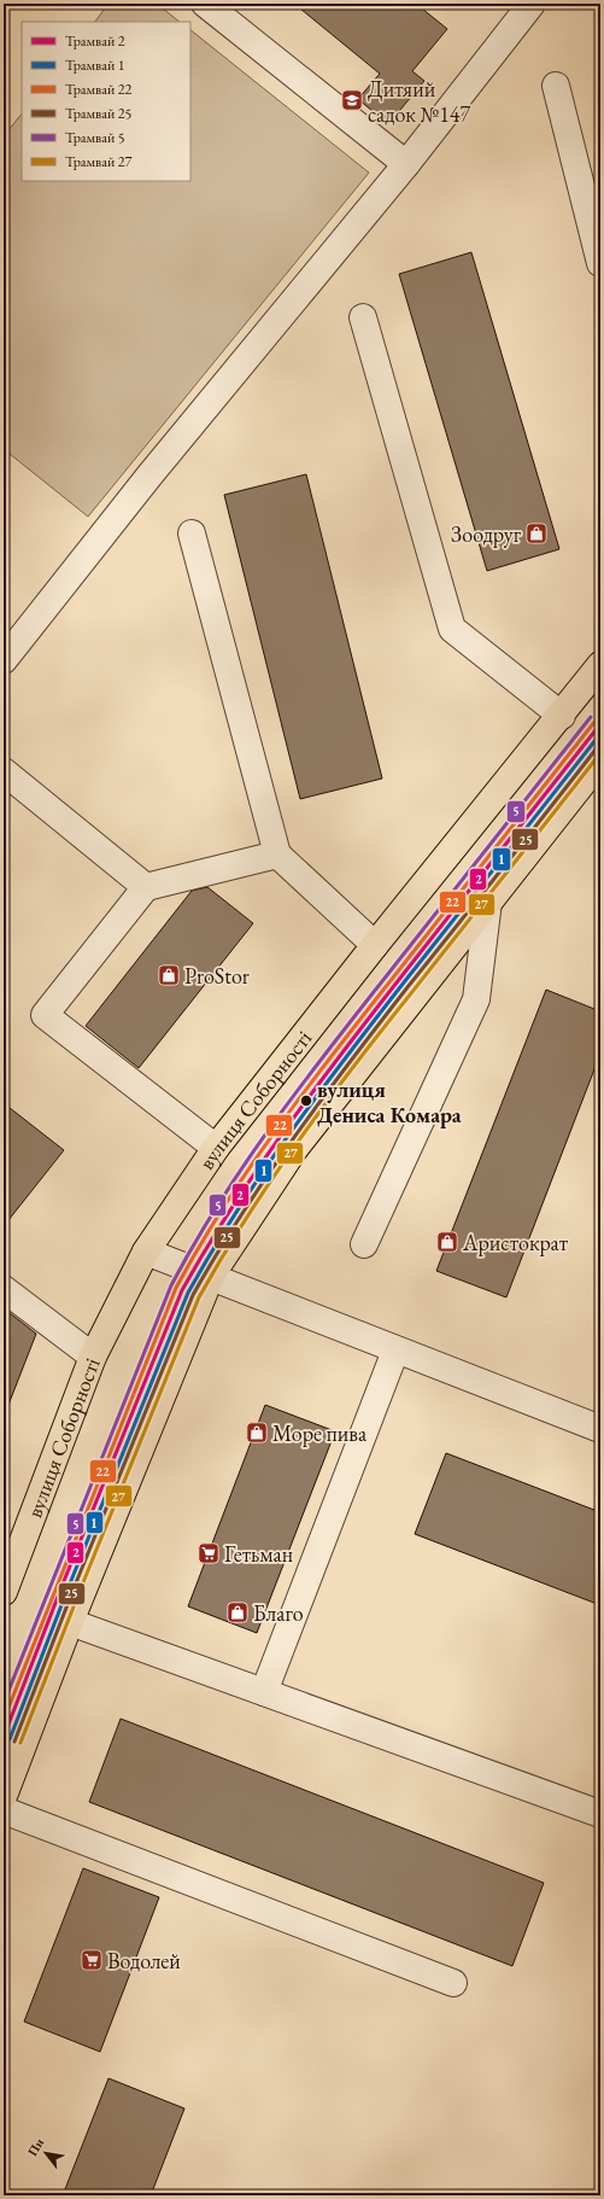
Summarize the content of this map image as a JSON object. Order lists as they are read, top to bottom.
{
  "streets": {
    "main road": ["вулиця Соборності"]
  },
  "places": {
    "school or university": ["Дитяий садок №147"],
    "shop": [
      "Зоодруг",
      "ProStor",
      "Аристократ",
      "Море пива",
      "Благо"
    ],
    "other": ["вулиця Дениса Комара"],
    "supermarket": ["Гетьман", "Водолей"]
  },
  "lines": [
    "tram line 5",
    "tram line 22",
    "tram line 2",
    "tram line 1",
    "tram line 25",
    "tram line 27"
  ],
  "legend": [
    "Трамвай 2",
    "Трамвай 1",
    "Трамвай 22",
    "Трамвай 25",
    "Трамвай 5",
    "Трамвай 27"
  ],
  "north": "top left"
}
